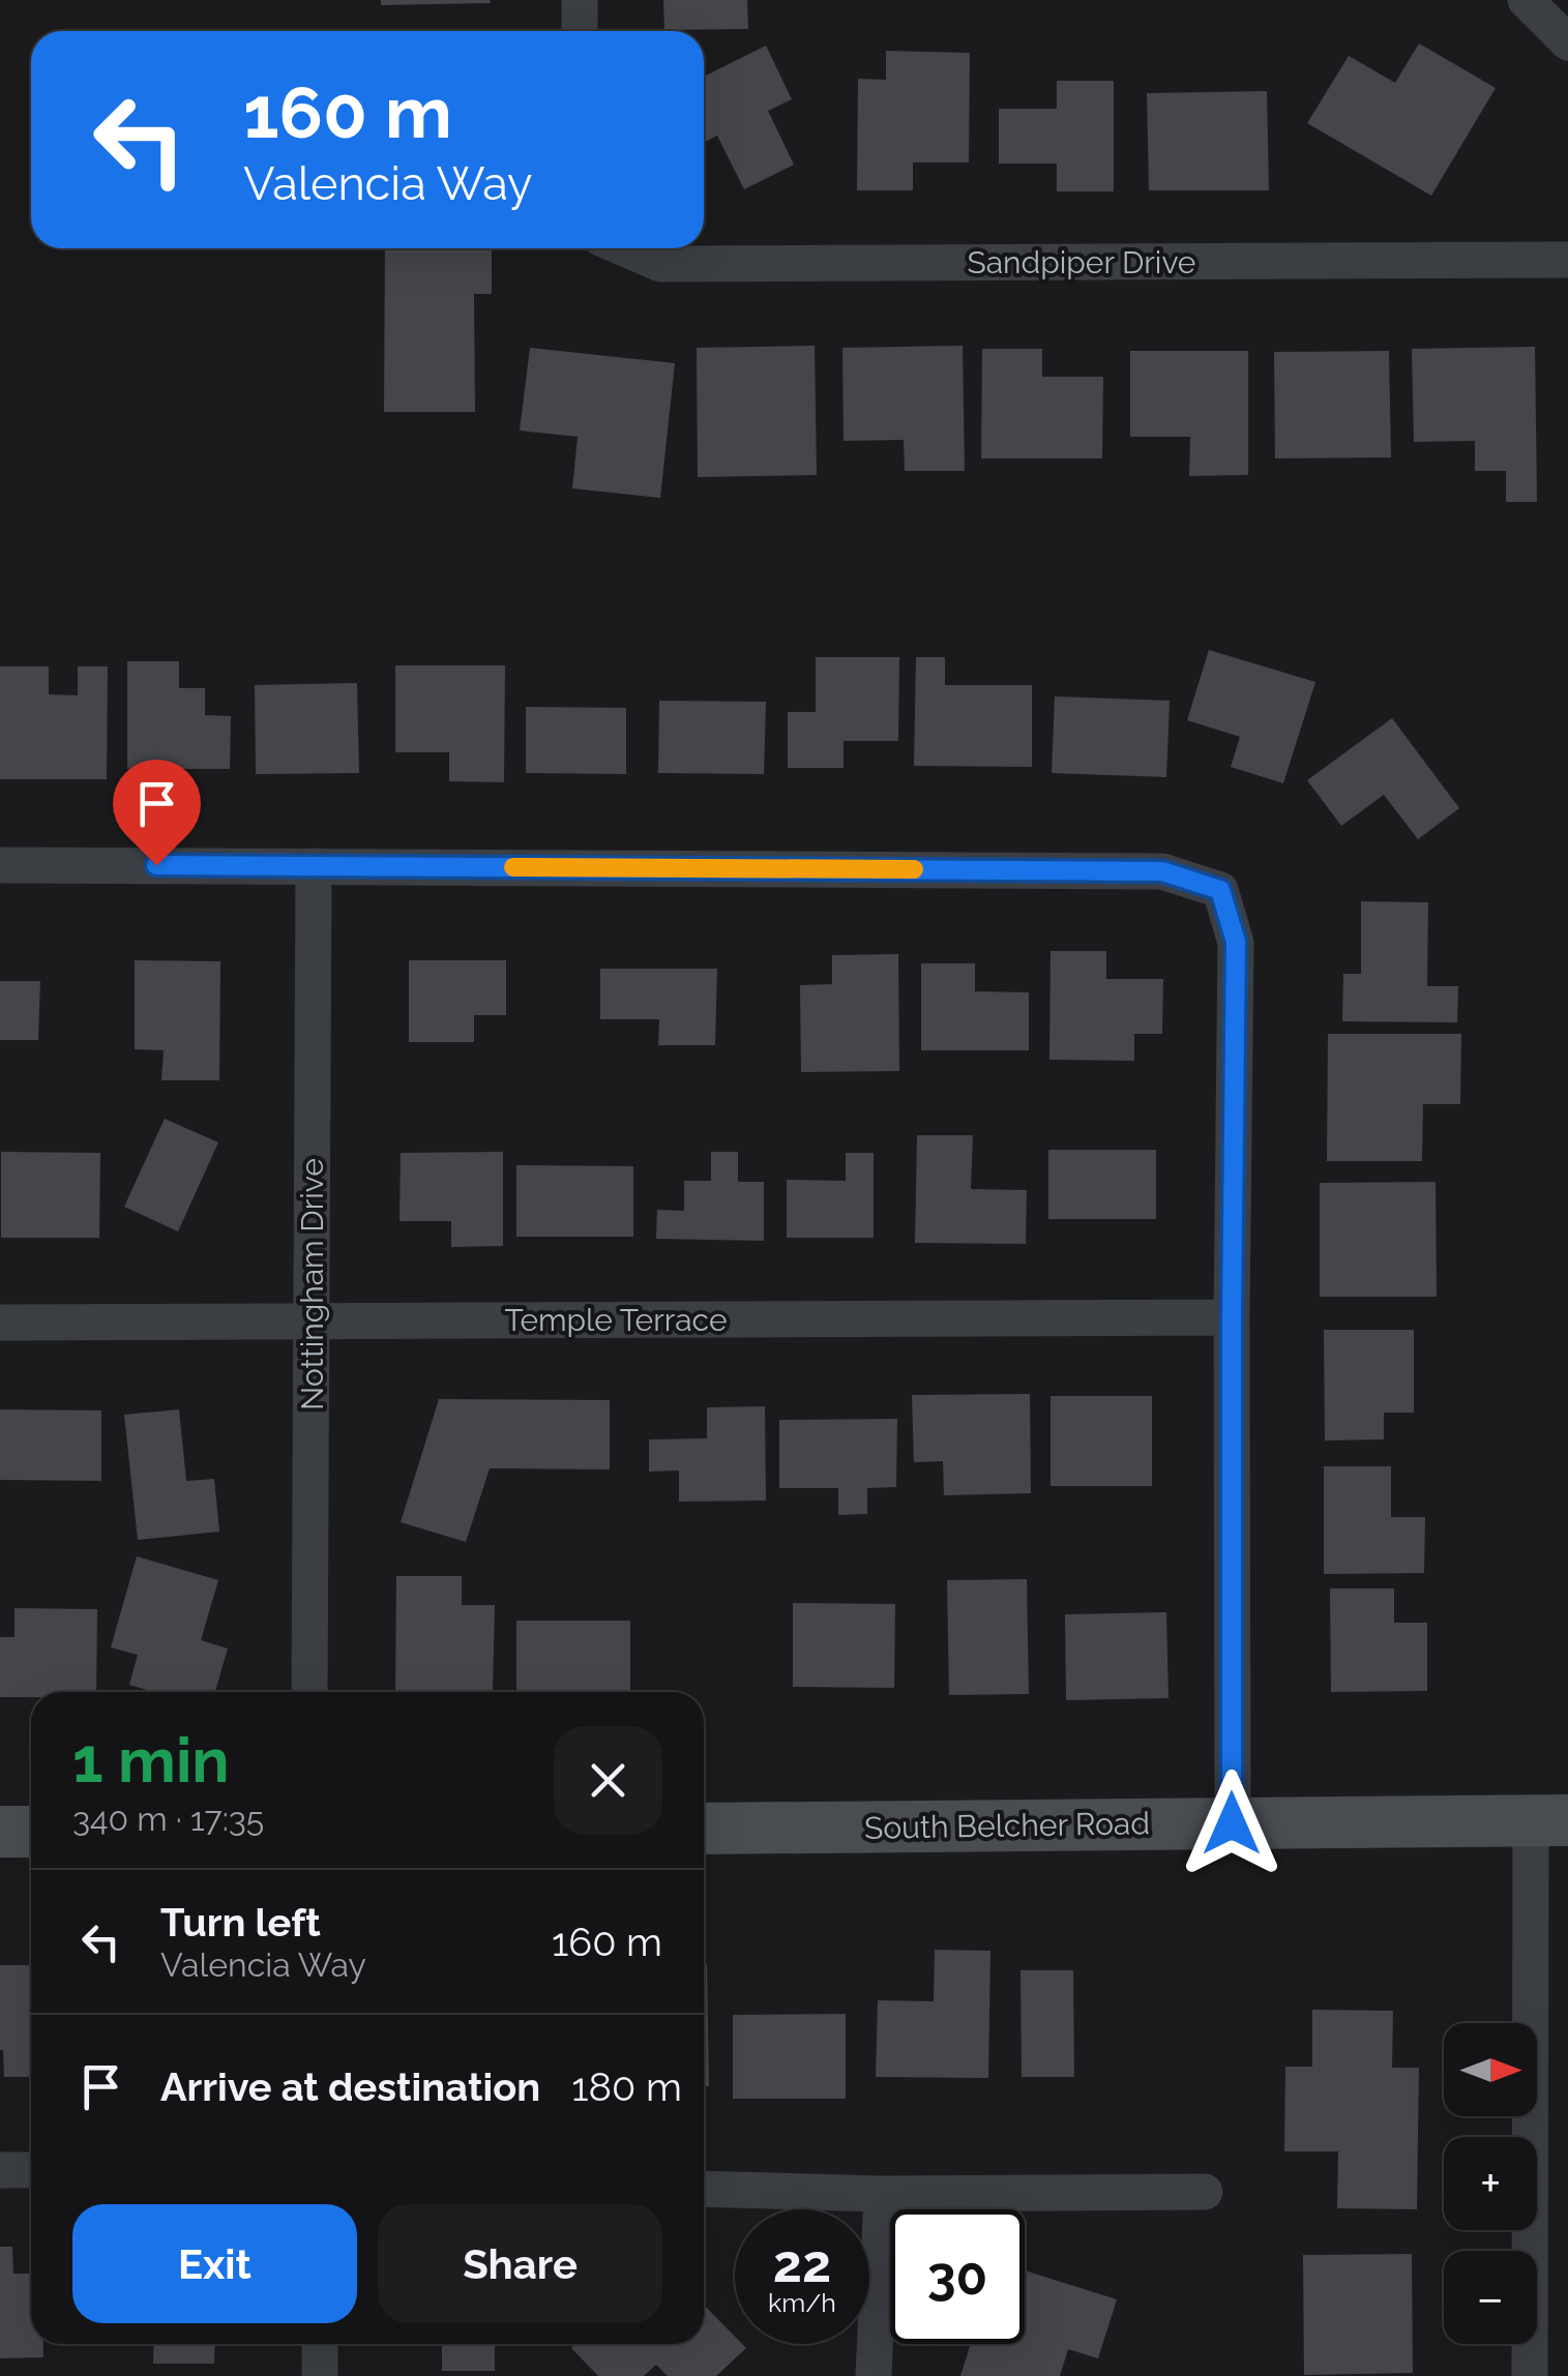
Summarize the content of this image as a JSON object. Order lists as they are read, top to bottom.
{
  "streets": {
    "main road": ["South Belcher Road"],
    "street": ["Sandpiper Drive", "Nottingham Drive", "Temple Terrace"]
  },
  "crossings": [
    ["Nottingham Drive", "Temple Terrace"]
  ],
  "north": "right",
  "page": {
    "turn": ["160 m", "Valencia Way"],
    "heading": ["1 min", "340 m · 17:35"],
    "list": [
      {
        "name": "Turn left",
        "note": "Valencia Way",
        "value": "160 m"
      },
      {
        "name": "Arrive at destination",
        "value": "180 m"
      }
    ],
    "map_buttons": ["+", "−"],
    "buttons": ["Exit", "Share"],
    "speed": "22 km/h",
    "limit": "30"
  }
}
